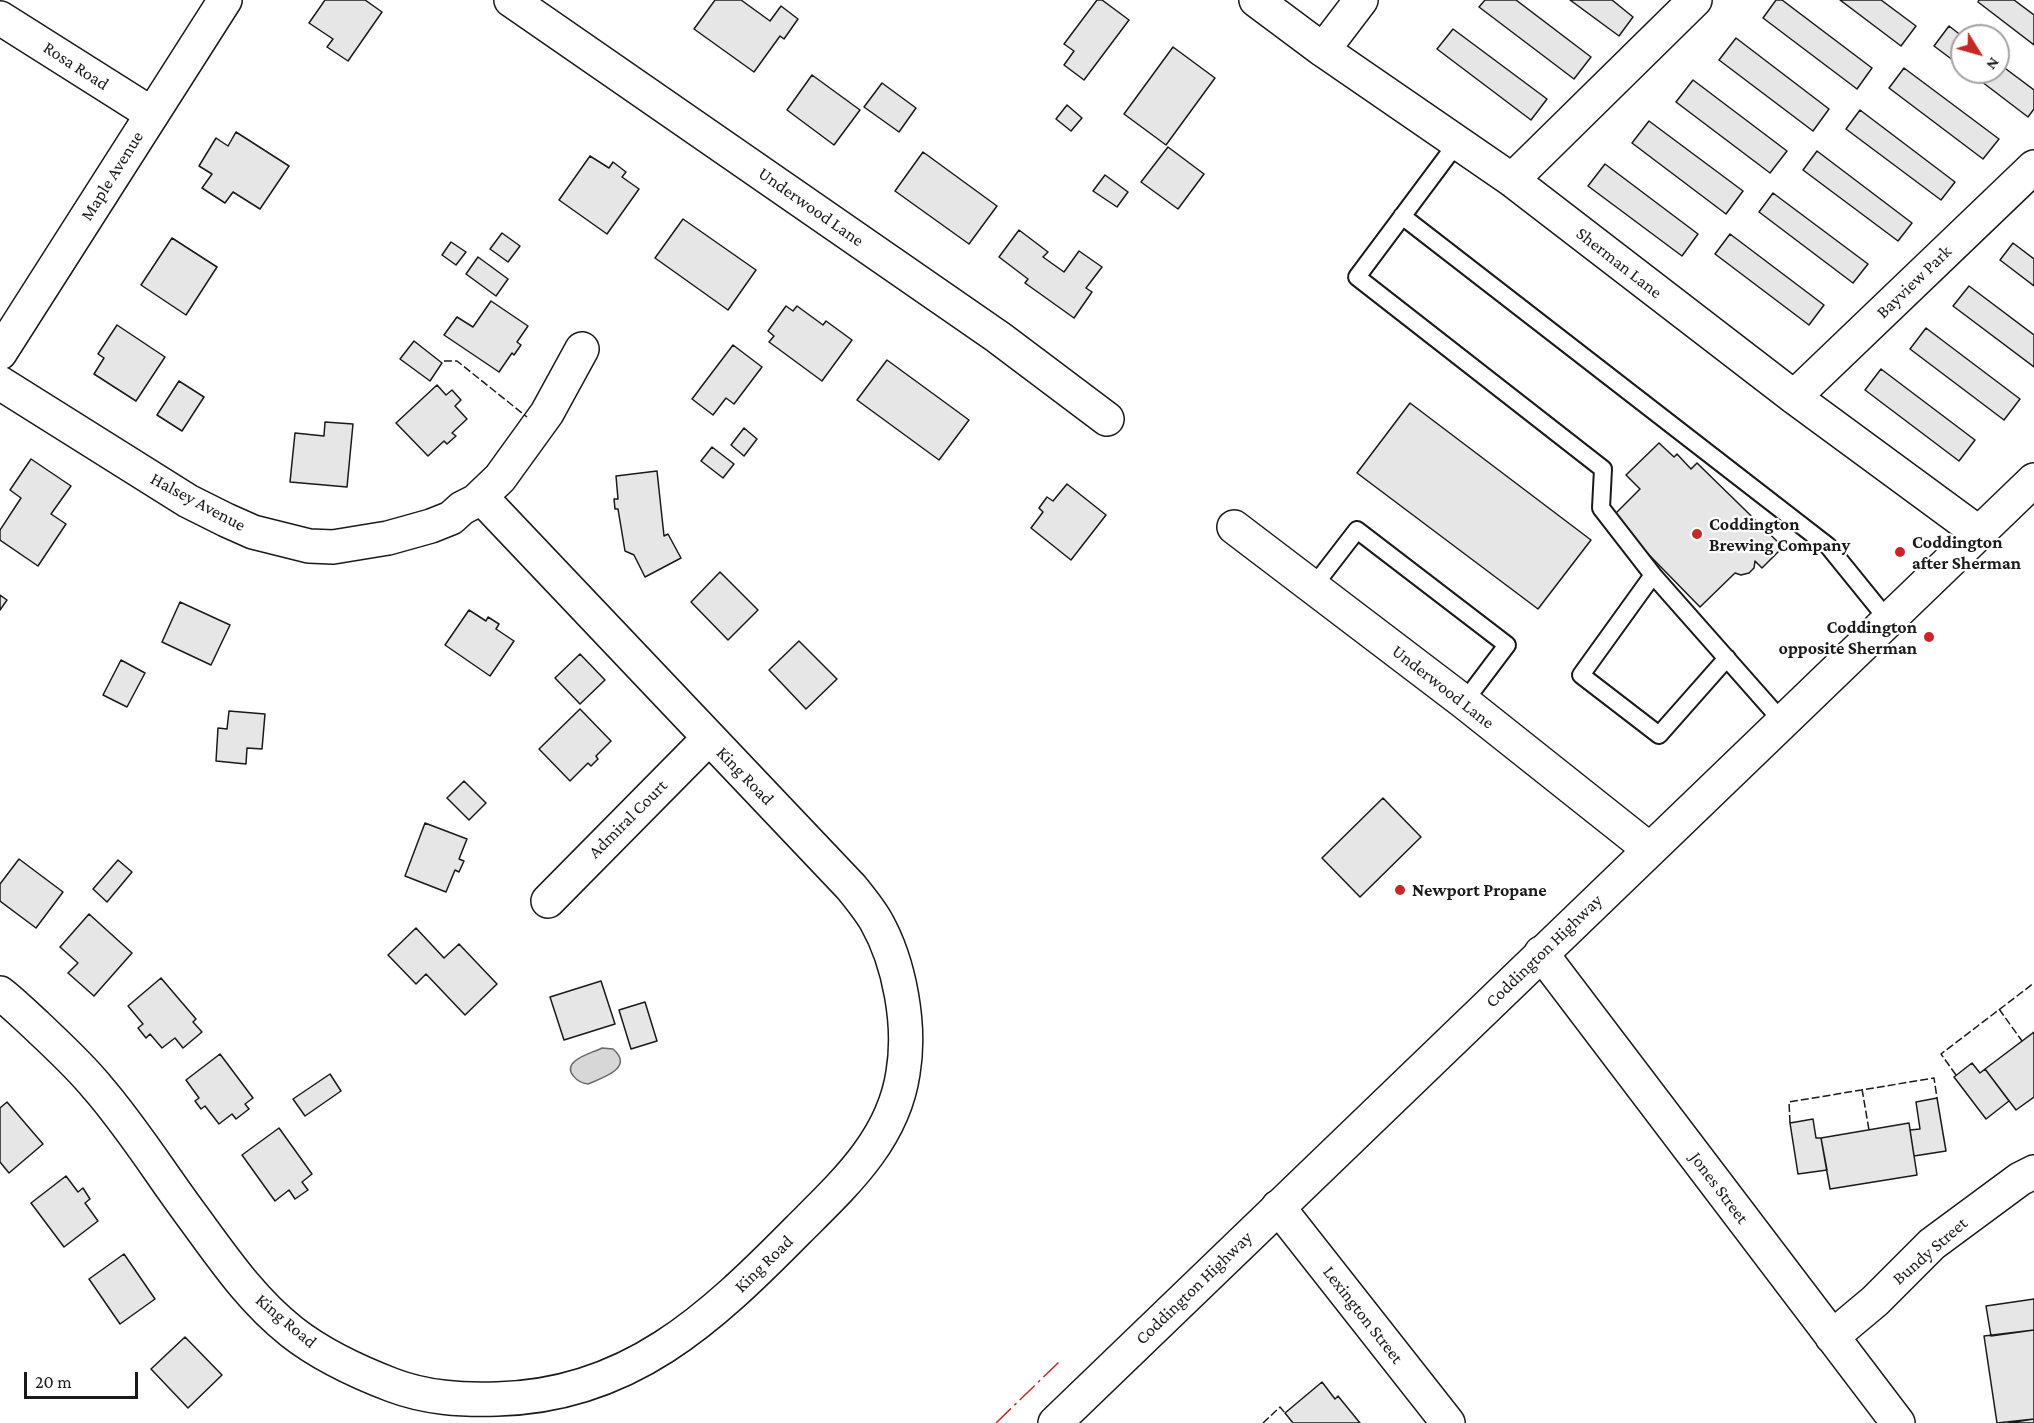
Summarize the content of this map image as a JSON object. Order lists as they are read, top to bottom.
{
  "streets": {
    "main road": [
      "Rosa Road",
      "Maple Avenue",
      "Underwood Lane",
      "Sherman Lane",
      "Bayview Park",
      "Halsey Avenue",
      "King Road",
      "Admiral Court",
      "Coddington Highway",
      "Jones Street",
      "Bundy Street",
      "Lexington Street"
    ]
  },
  "crossings": [
    ["Rosa Road", "Maple Avenue"],
    ["Underwood Lane", "Coddington Highway"],
    ["Sherman Lane", "Bayview Park"],
    ["Sherman Lane", "Coddington Highway"],
    ["Halsey Avenue", "King Road"],
    ["King Road", "Admiral Court"],
    ["Coddington Highway", "Jones Street"],
    ["Coddington Highway", "Lexington Street"],
    ["Jones Street", "Bundy Street"]
  ],
  "places": [
    "Coddington Brewing Company",
    "Coddington after Sherman",
    "Coddington opposite Sherman",
    "Newport Propane"
  ],
  "scale_bar": "20 m",
  "north": "bottom right"
}
